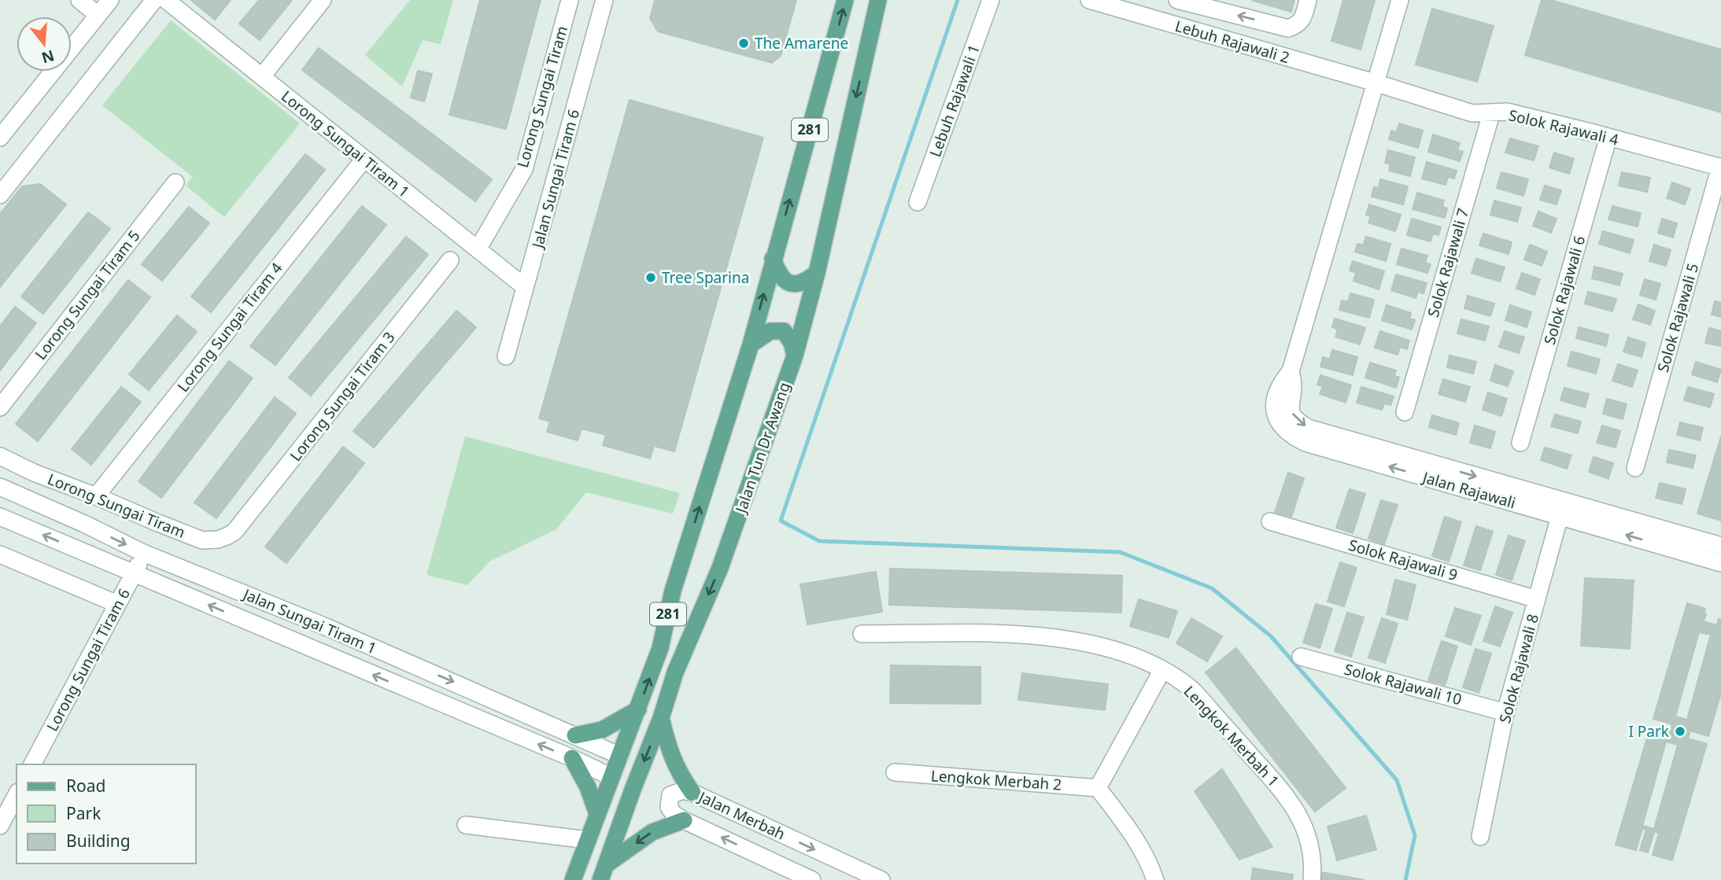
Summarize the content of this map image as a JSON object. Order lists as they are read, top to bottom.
{
  "streets": {
    "main road": ["281", "Jalan Tun Dr Awang"],
    "street": [
      "Lebuh Rajawali 2",
      "Lorong Sungai Tiram",
      "Lebuh Rajawali 1",
      "Solok Rajawali 4",
      "Lorong Sungai Tiram 1",
      "Jalan Sungai Tiram 6",
      "Solok Rajawali 7",
      "Solok Rajawali 6",
      "Lorong Sungai Tiram 5",
      "Solok Rajawali 5",
      "Lorong Sungai Tiram 4",
      "Lorong Sungai Tiram 3",
      "Jalan Rajawali",
      "Solok Rajawali 9",
      "Jalan Sungai Tiram 1",
      "Lorong Sungai Tiram 6",
      "Solok Rajawali 8",
      "Solok Rajawali 10",
      "Lengkok Merbah 1",
      "Lengkok Merbah 2",
      "Jalan Merbah"
    ]
  },
  "crossings": [
    ["Lebuh Rajawali 2", "Solok Rajawali 4"],
    ["Lebuh Rajawali 2", "Jalan Rajawali"],
    ["Lorong Sungai Tiram", "Lorong Sungai Tiram 1"],
    ["Lorong Sungai Tiram", "Lorong Sungai Tiram 4"],
    ["Lorong Sungai Tiram", "Lorong Sungai Tiram 3"],
    ["Solok Rajawali 4", "Solok Rajawali 7"],
    ["Solok Rajawali 4", "Solok Rajawali 6"],
    ["Solok Rajawali 4", "Solok Rajawali 5"],
    ["Solok Rajawali 4", "Jalan Rajawali"],
    ["281", "Jalan Sungai Tiram 1"],
    ["Lorong Sungai Tiram 1", "Jalan Sungai Tiram 6"],
    ["Lorong Sungai Tiram 1", "Lorong Sungai Tiram 4"],
    ["Jalan Rajawali", "Solok Rajawali 8"],
    ["Solok Rajawali 9", "Solok Rajawali 8"],
    ["Jalan Sungai Tiram 1", "Lorong Sungai Tiram 6"],
    ["Solok Rajawali 8", "Solok Rajawali 10"]
  ],
  "places": ["The Amarene", "Tree Sparina", "I Park"],
  "legend": ["Road", "Park", "Building"],
  "north": "bottom"
}
